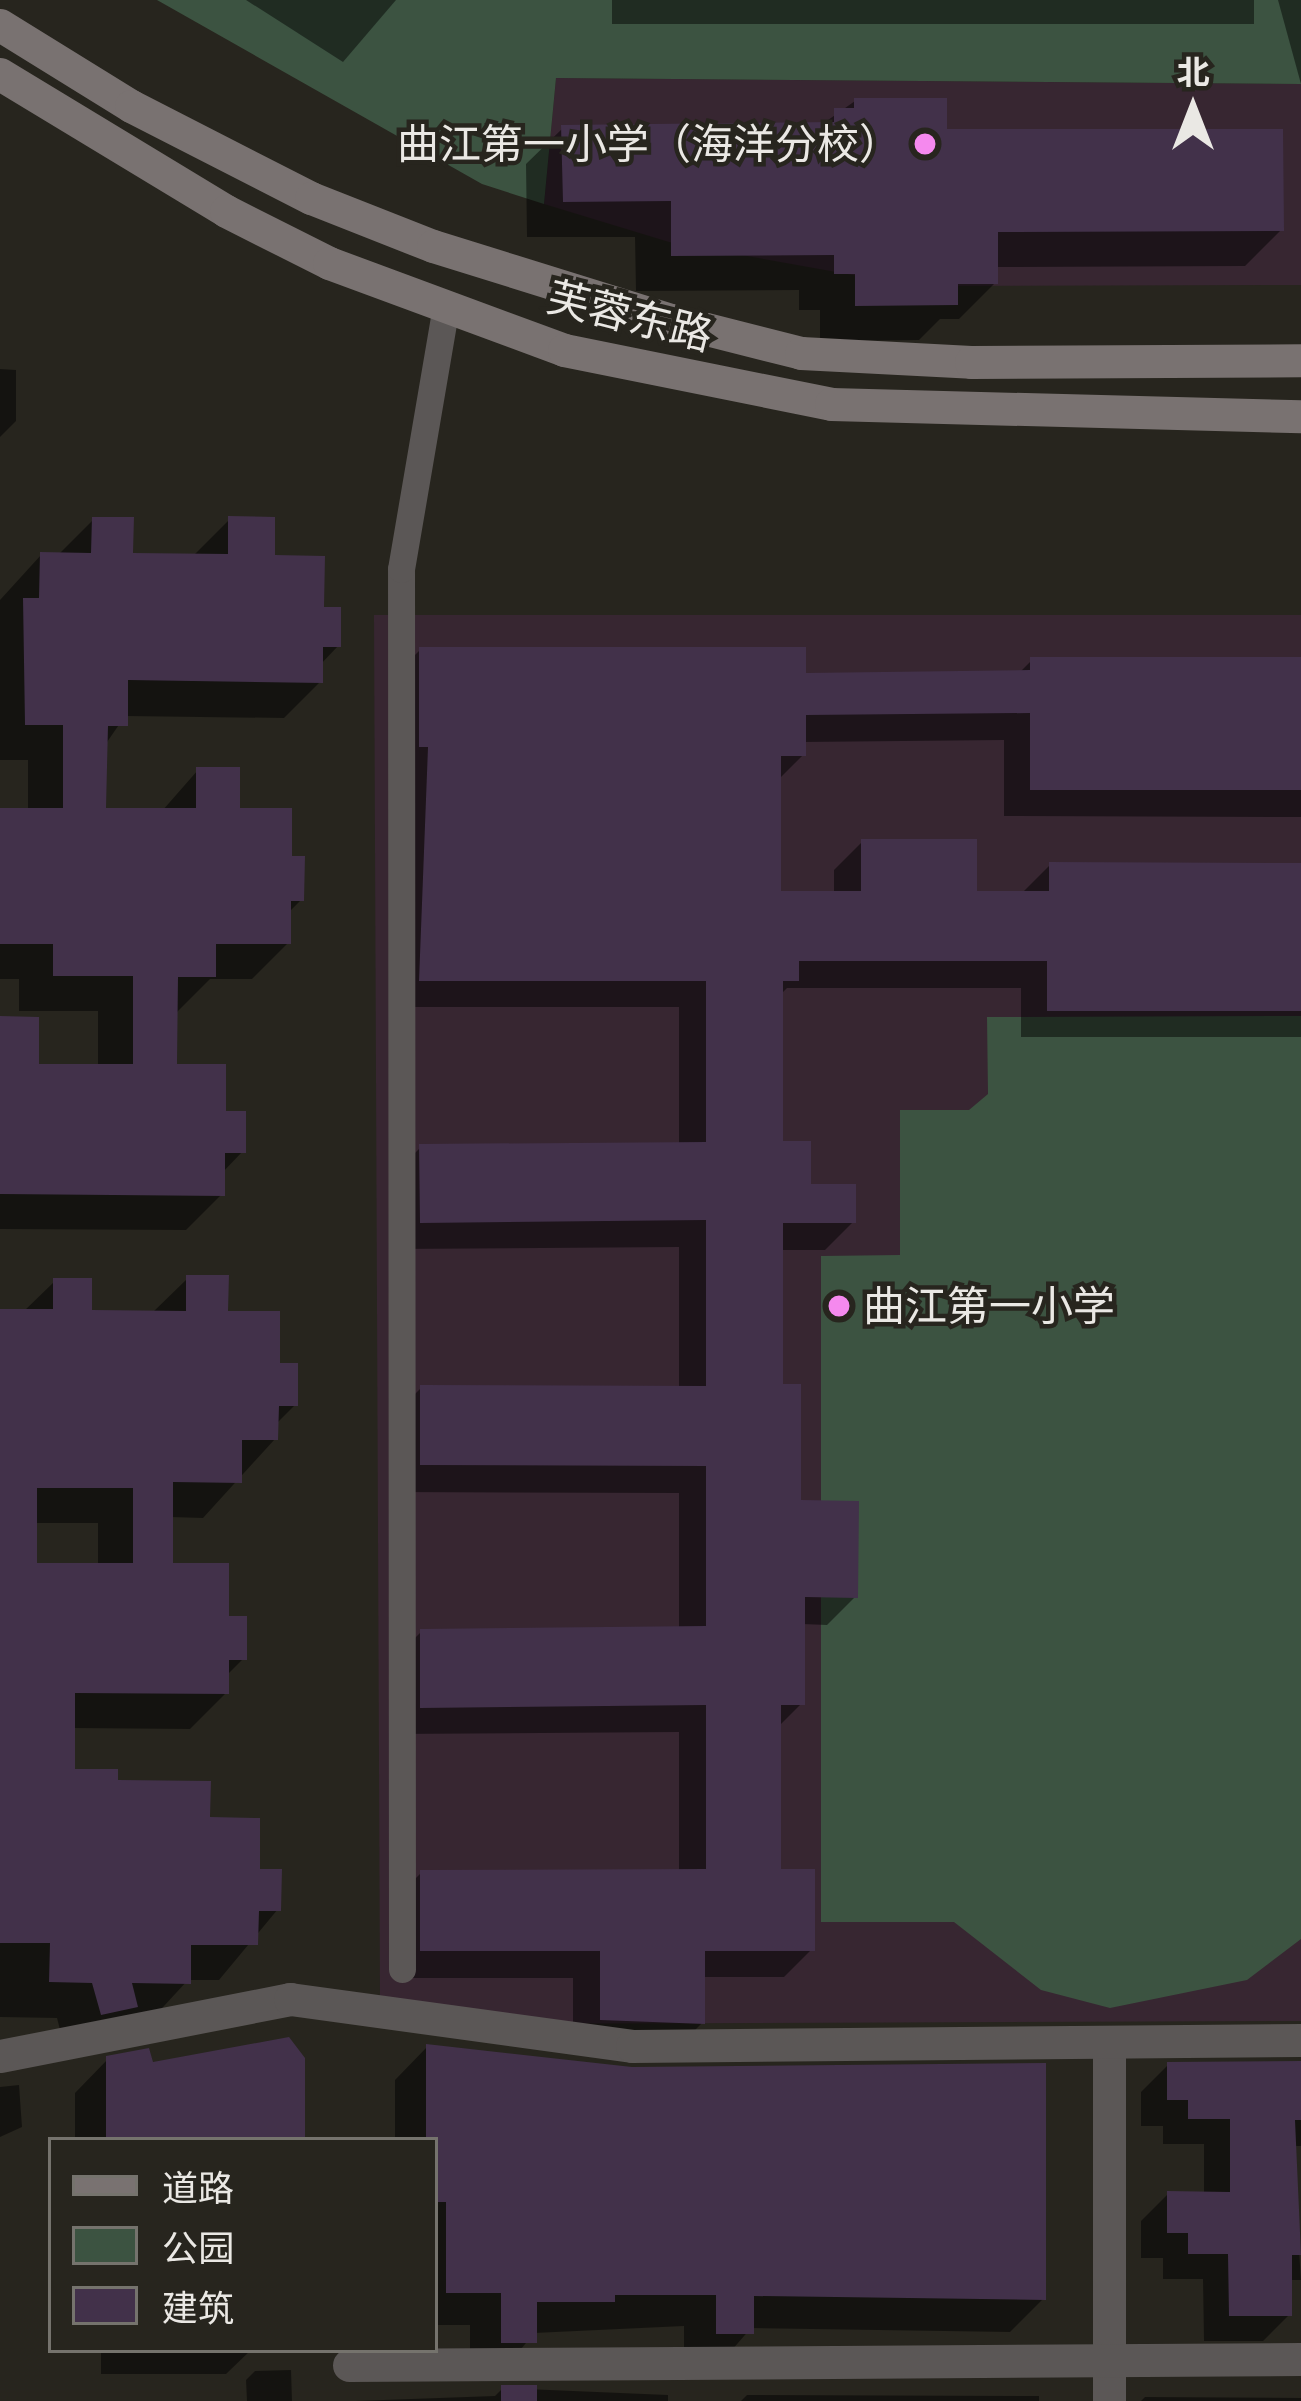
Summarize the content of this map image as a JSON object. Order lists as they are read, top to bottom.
{
  "streets": {
    "main road": ["芙蓉东路"]
  },
  "places": ["曲江第一小学（海洋分校）", "曲江第一小学"],
  "legend": ["道路", "公园", "建筑"],
  "north": "top"
}
